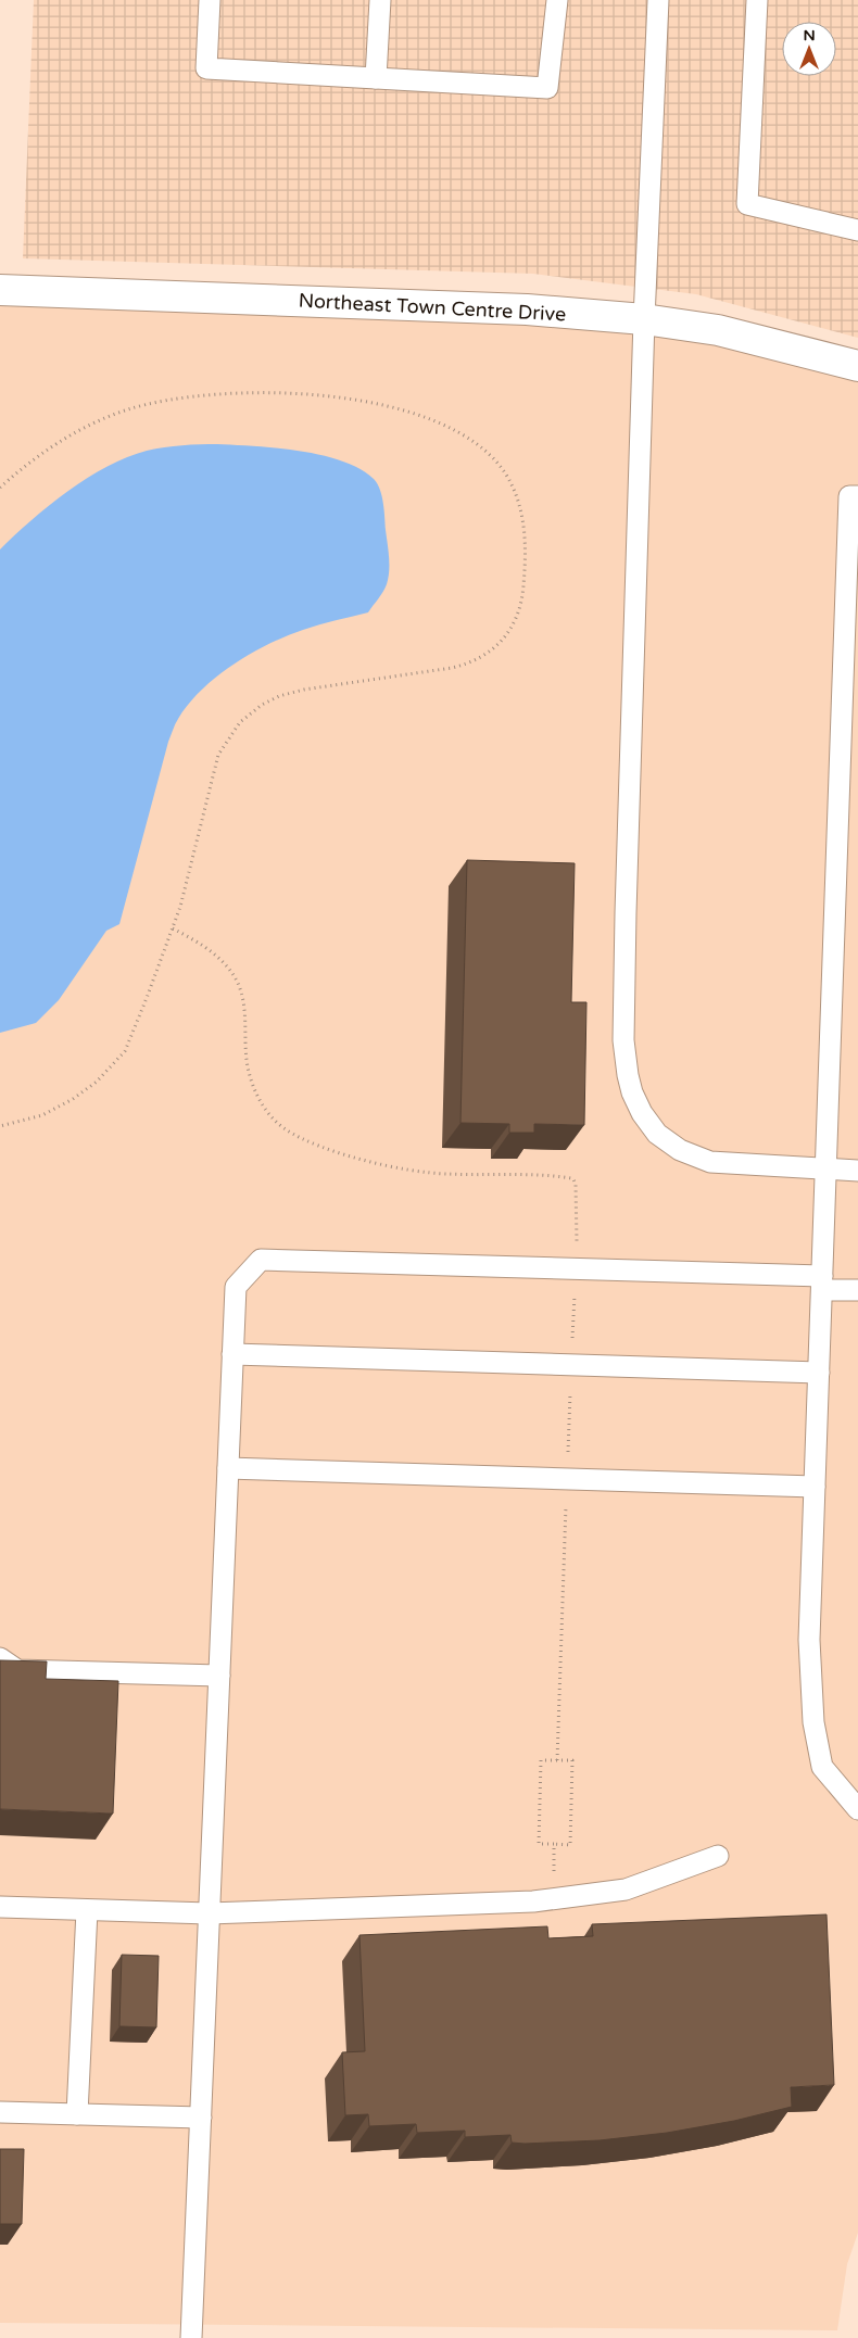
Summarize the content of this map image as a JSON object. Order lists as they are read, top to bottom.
{
  "streets": {
    "street": ["Northeast Town Centre Drive"]
  },
  "north": "top"
}
